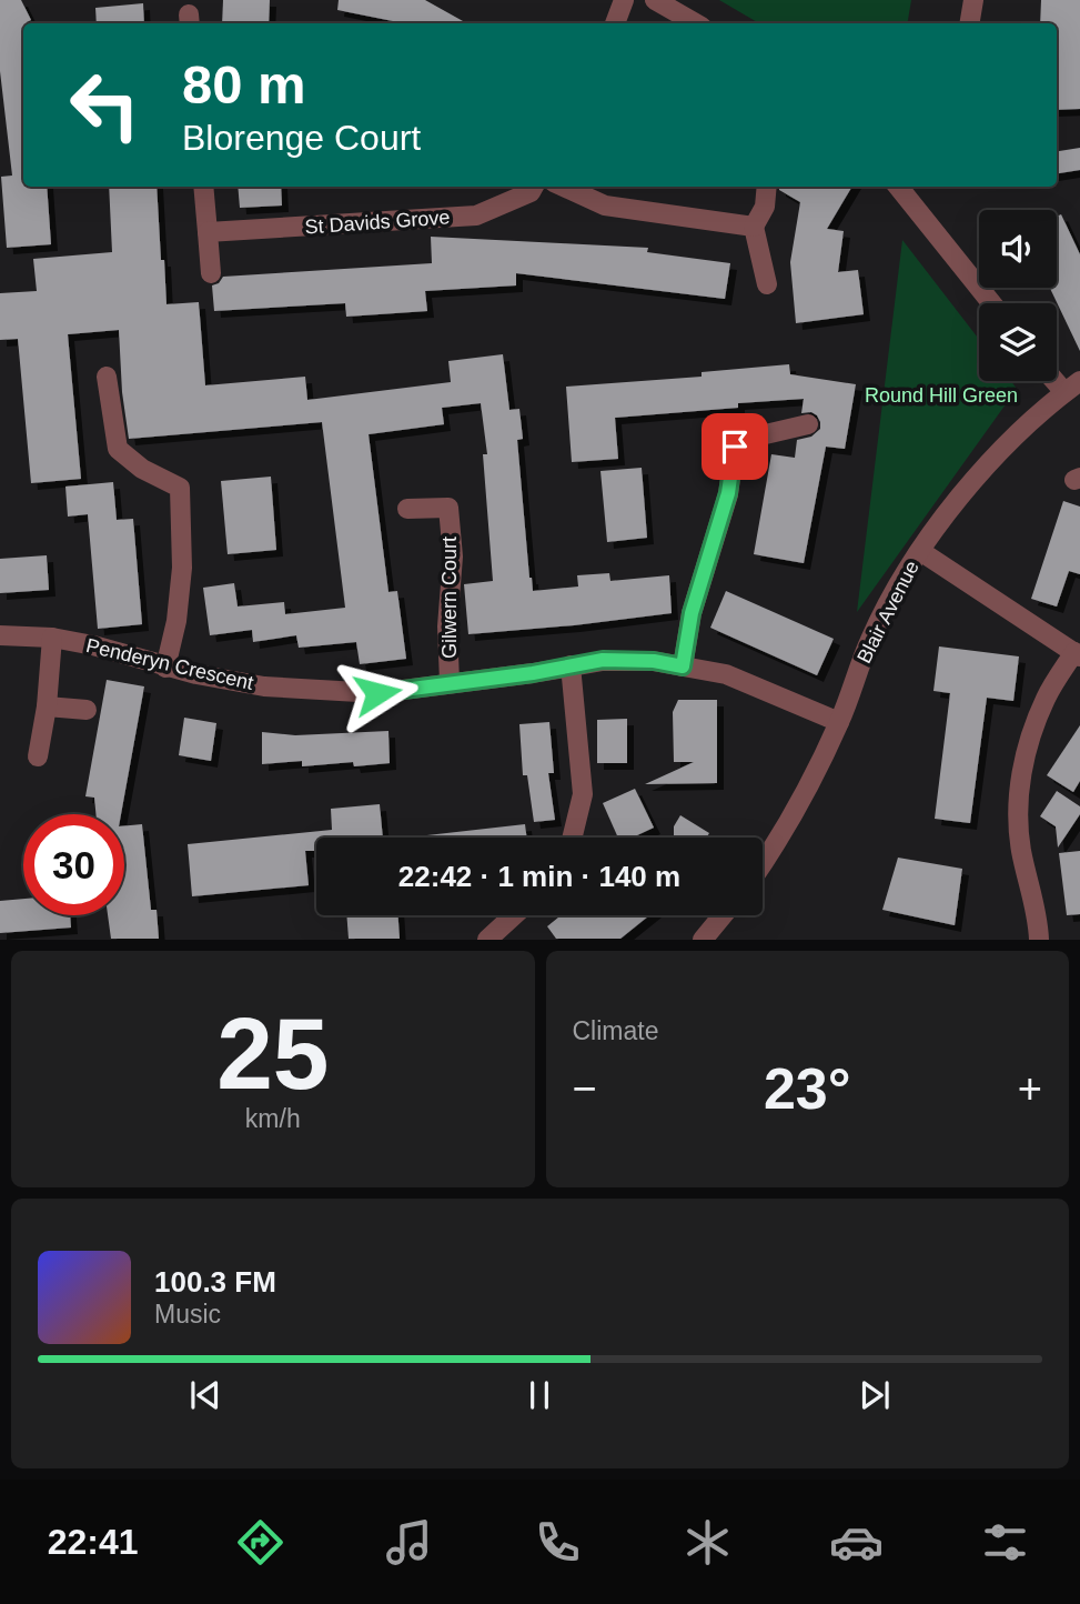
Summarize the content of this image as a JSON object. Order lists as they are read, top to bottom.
{
  "streets": {
    "street": [
      "St Davids Grove",
      "Gilwern Court",
      "Blair Avenue",
      "Penderyn Crescent"
    ]
  },
  "crossings": [
    ["Gilwern Court", "Penderyn Crescent"],
    ["Blair Avenue", "Penderyn Crescent"]
  ],
  "parks": ["Round Hill Green"],
  "page": {
    "turn": ["80 m", "Blorenge Court"],
    "limit": "30",
    "trip": "22:42 · 1 min · 140 m",
    "tile": [
      ["25", "km/h"],
      "Climate"
    ],
    "heat": ["−", "23°", "+"],
    "song": ["100.3 FM", "Music"],
    "tabs": "22:41"
  }
}
